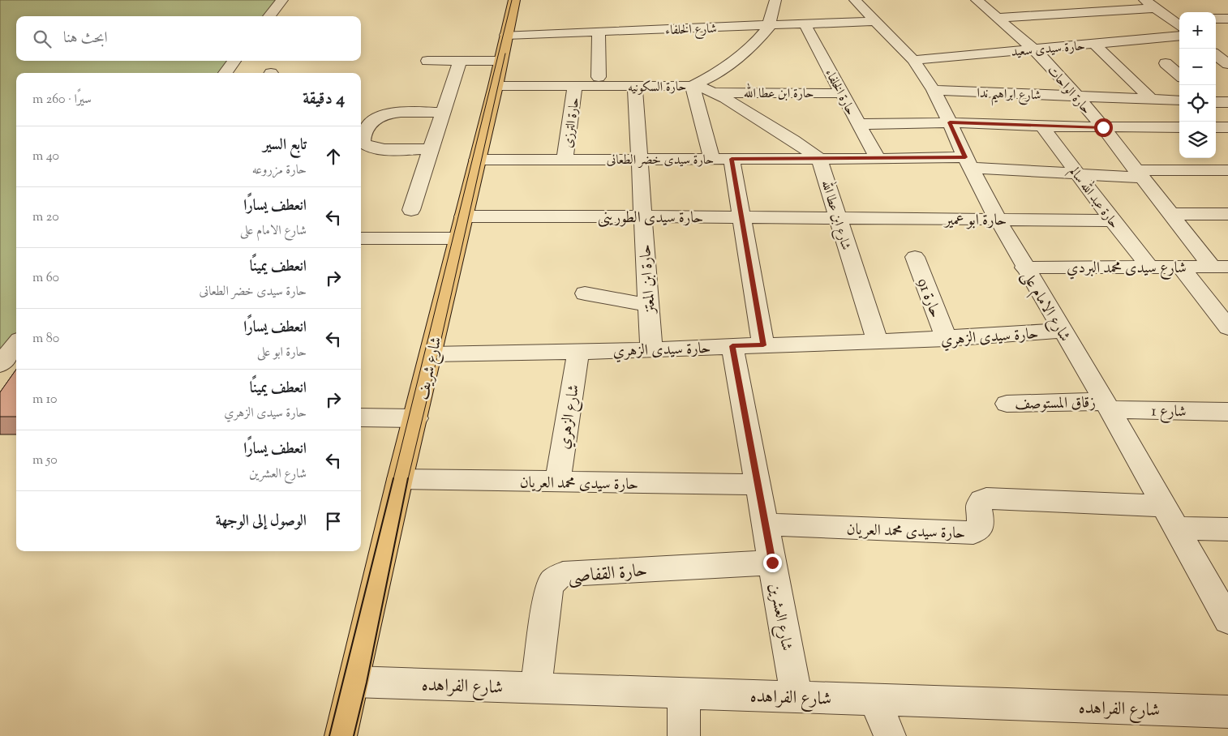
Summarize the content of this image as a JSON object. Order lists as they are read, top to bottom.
{
  "streets": {
    "main road": ["شارع شريف"],
    "street": [
      "شارع الخلفاء",
      "حارة سيدى سعيد",
      "حارة السكونيه",
      "حارة الواحات",
      "حارة الخلفاء",
      "حارة ابن عطا الله",
      "شارع ابراهيم ندا",
      "حارة الترزى",
      "حارة سيدى خضر الطعانى",
      "حارة عبد الله سالم",
      "شارع ابن عطا الله",
      "حارة سيدى الطورينى",
      "حارة ابو عمير",
      "شارع سيدى محمد البردي",
      "حارة ابن المعتز",
      "حارة 91",
      "شارع الامام على",
      "حارة سيدى الزهري",
      "زقاق المستوصف",
      "شارع 1",
      "شارع الزهري",
      "حارة سيدى محمد العريان",
      "حارة القفاصى",
      "شارع العشرين",
      "شارع الفراهده"
    ]
  },
  "crossings": [
    ["شارع الخلفاء", "حارة السكونيه"],
    ["شارع الخلفاء", "حارة الخلفاء"],
    ["شارع الخلفاء", "شارع الامام على"],
    ["شارع الخلفاء", "شارع شريف"],
    ["حارة سيدى سعيد", "حارة الواحات"],
    ["حارة سيدى سعيد", "شارع الامام على"],
    ["حارة السكونيه", "حارة الترزى"],
    ["حارة السكونيه", "شارع ابن عطا الله"],
    ["حارة السكونيه", "حارة ابن المعتز"],
    ["حارة السكونيه", "شارع شريف"],
    ["حارة الواحات", "شارع ابراهيم ندا"],
    ["حارة الواحات", "حارة سيدى خضر الطعانى"],
    ["حارة الواحات", "شارع سيدى محمد البردي"],
    ["حارة الخلفاء", "حارة ابن عطا الله"],
    ["حارة الخلفاء", "حارة سيدى خضر الطعانى"],
    ["حارة ابن عطا الله", "شارع ابن عطا الله"],
    ["شارع ابراهيم ندا", "شارع الامام على"],
    ["حارة الترزى", "حارة سيدى خضر الطعانى"],
    ["حارة سيدى خضر الطعانى", "حارة عبد الله سالم"],
    ["حارة سيدى خضر الطعانى", "شارع ابن عطا الله"],
    ["حارة سيدى خضر الطعانى", "حارة ابن المعتز"],
    ["حارة سيدى خضر الطعانى", "شارع الامام على"],
    ["حارة سيدى خضر الطعانى", "شارع شريف"],
    ["حارة عبد الله سالم", "حارة ابو عمير"],
    ["حارة عبد الله سالم", "شارع سيدى محمد البردي"],
    ["شارع ابن عطا الله", "حارة سيدى الطورينى"],
    ["شارع ابن عطا الله", "حارة ابو عمير"],
    ["شارع ابن عطا الله", "حارة سيدى الزهري"],
    ["حارة سيدى الطورينى", "حارة ابو عمير"],
    ["حارة سيدى الطورينى", "حارة ابن المعتز"],
    ["حارة سيدى الطورينى", "شارع شريف"],
    ["حارة ابو عمير", "شارع الامام على"],
    ["شارع سيدى محمد البردي", "شارع الامام على"],
    ["حارة ابن المعتز", "حارة سيدى الزهري"],
    ["حارة 91", "حارة سيدى الزهري"],
    ["شارع الامام على", "حارة سيدى الزهري"],
    ["شارع الامام على", "زقاق المستوصف"],
    ["شارع الامام على", "شارع 1"],
    ["شارع الامام على", "حارة سيدى محمد العريان"],
    ["حارة سيدى الزهري", "شارع شريف"],
    ["حارة سيدى الزهري", "شارع الزهري"],
    ["حارة سيدى الزهري", "شارع العشرين"],
    ["شارع شريف", "حارة سيدى محمد العريان"],
    ["شارع شريف", "شارع الفراهده"],
    ["زقاق المستوصف", "شارع 1"],
    ["شارع الزهري", "حارة سيدى محمد العريان"],
    ["حارة سيدى محمد العريان", "شارع العشرين"],
    ["حارة القفاصى", "شارع العشرين"],
    ["حارة القفاصى", "شارع الفراهده"],
    ["شارع العشرين", "شارع الفراهده"]
  ],
  "page": {
    "map_buttons": ["+", "−"],
    "search": "ابحث هنا",
    "heading": ["4 دقيقة", "سيرًا · 260 m"],
    "list": [
      ["تابع السير", "حارة مزروعه", "40 m"],
      ["انعطف يسارًا", "شارع الامام على", "20 m"],
      ["انعطف يمينًا", "حارة سيدى خضر الطعانى", "60 m"],
      ["انعطف يسارًا", "حارة ابو على", "80 m"],
      ["انعطف يمينًا", "حارة سيدى الزهري", "10 m"],
      ["انعطف يسارًا", "شارع العشرين", "50 m"],
      "الوصول إلى الوجهة"
    ]
  }
}
